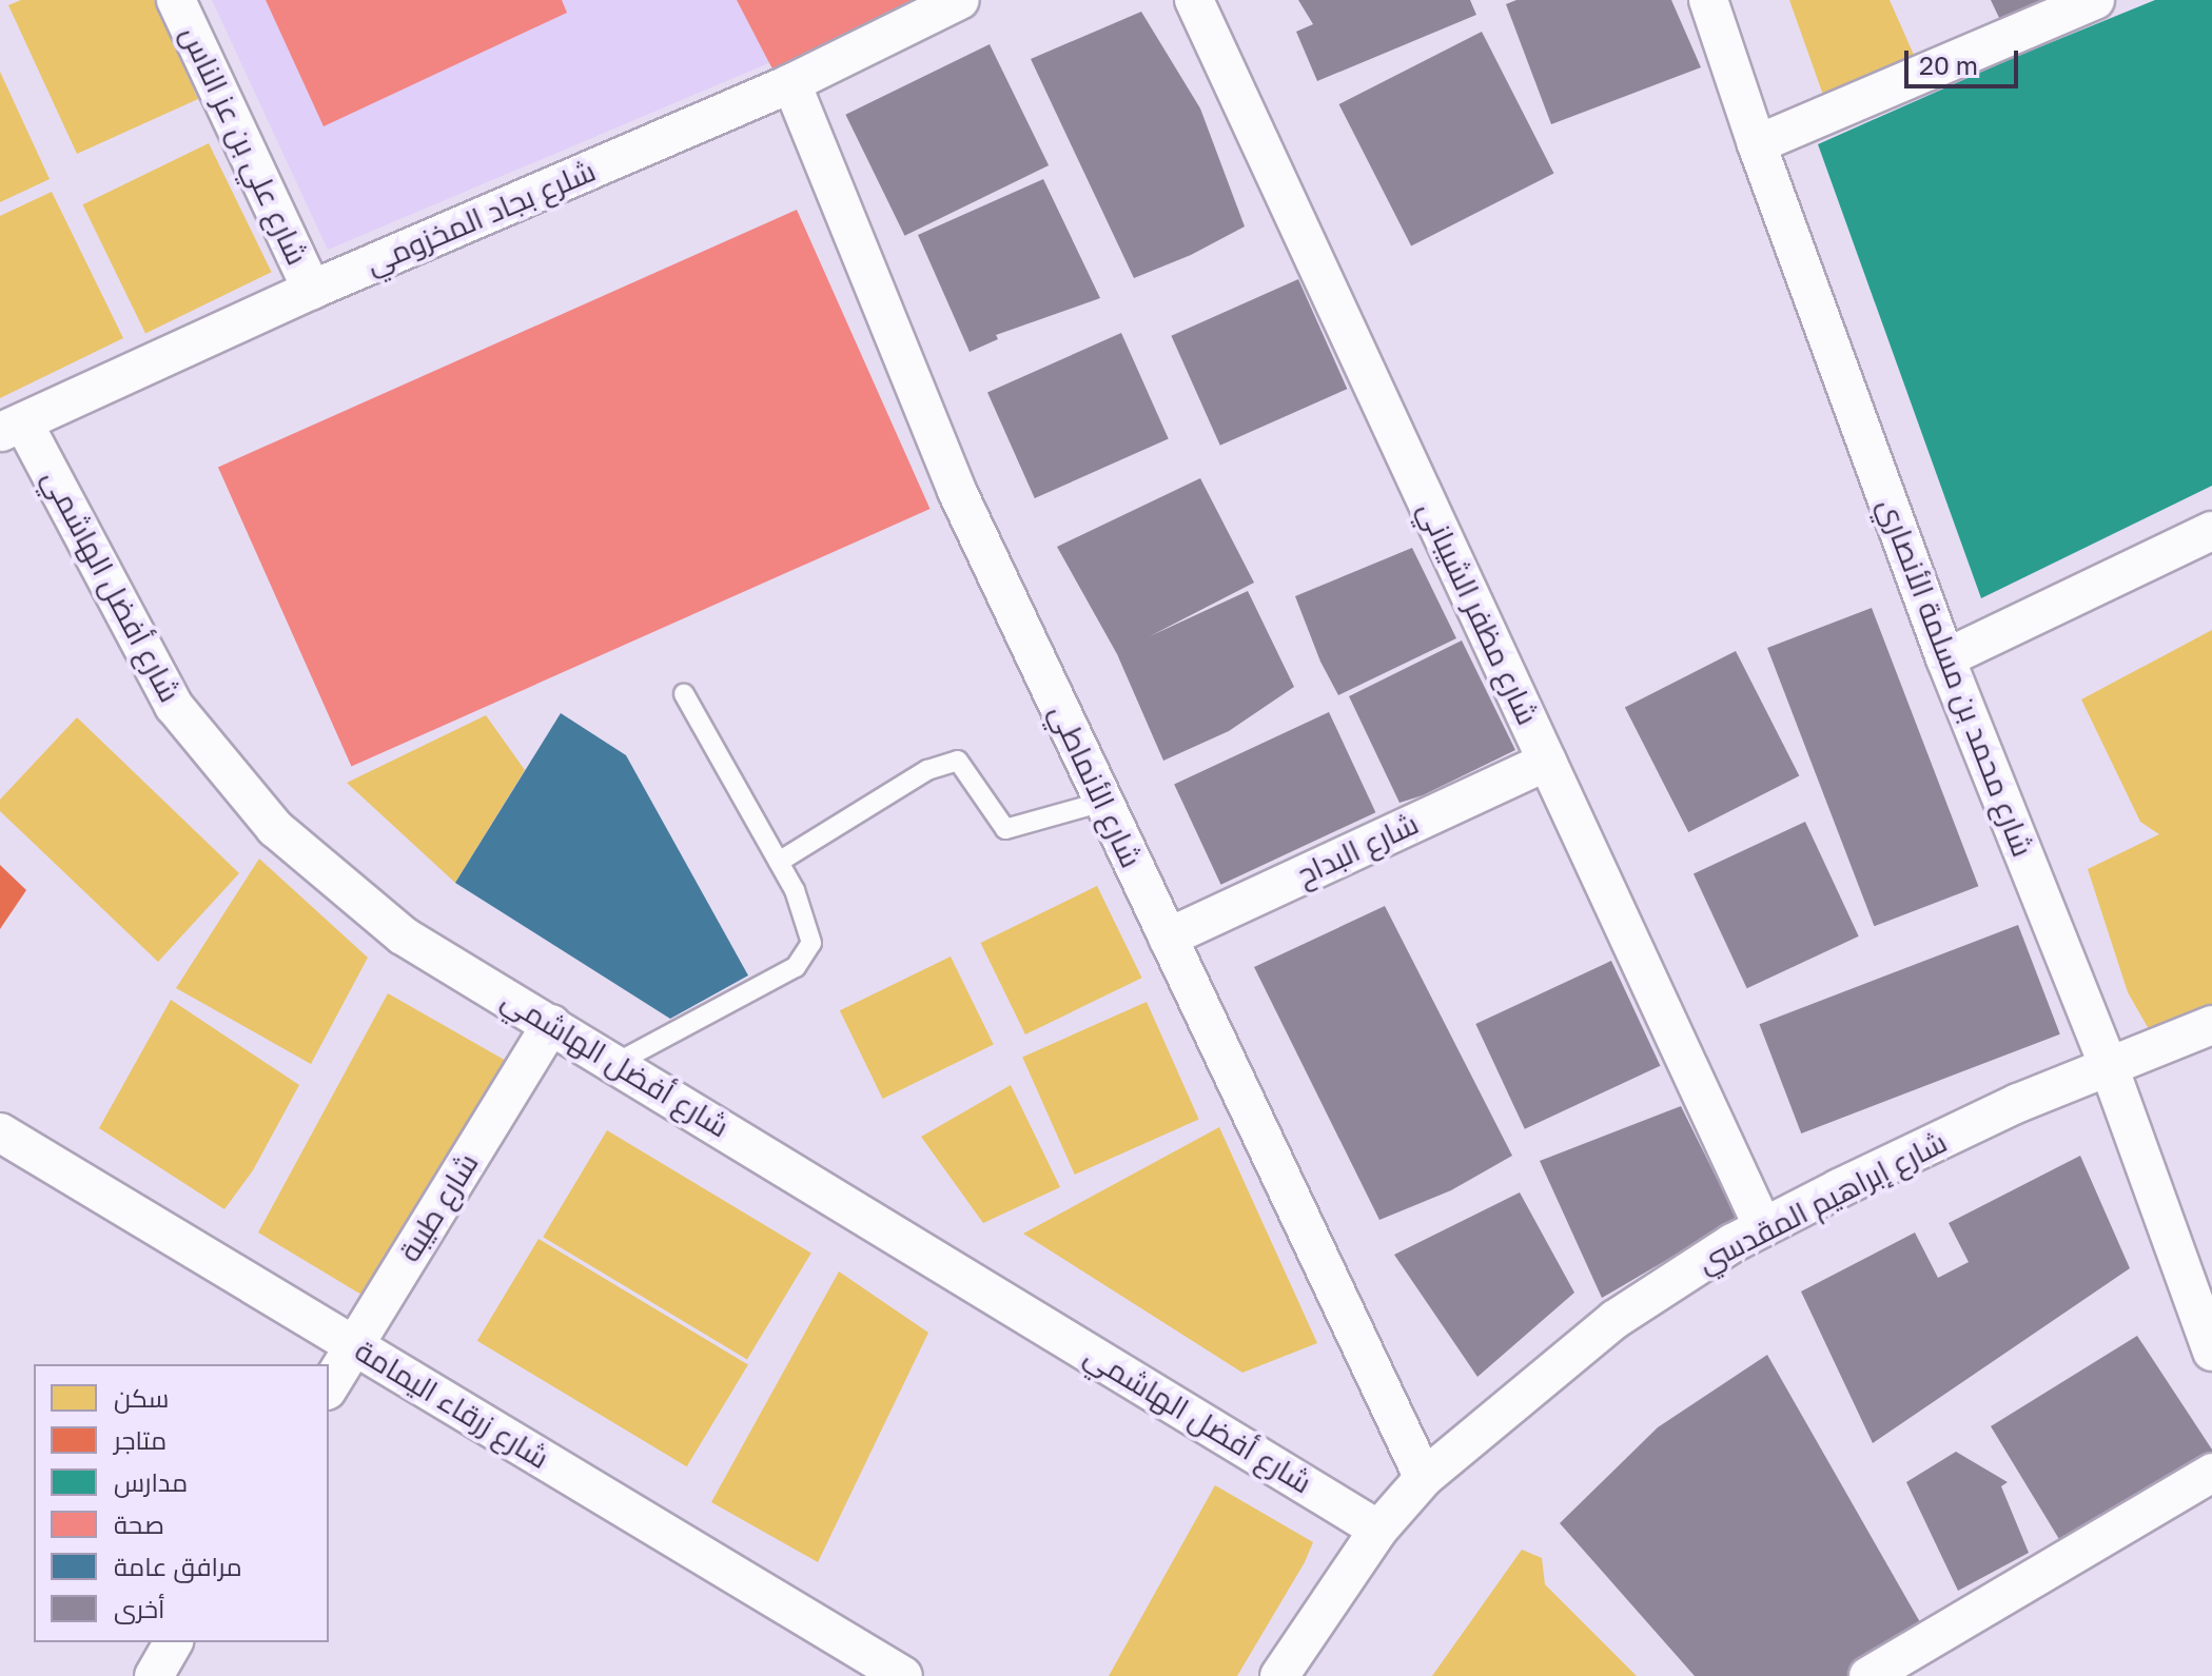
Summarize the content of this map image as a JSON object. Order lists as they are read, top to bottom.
{
  "streets": {
    "street": [
      "شارع علي بن عز الناس",
      "شلرع بجاد المخزومي",
      "شارع أفضل الهاشمي",
      "شارع مظفر الشيباني",
      "شارع محمد بن مسلمة الأنصاري",
      "شارع الأنماطي",
      "شارع البداح",
      "شارع إبراهيم المقدسي",
      "شارع طيبة",
      "شارع زرقاء اليمامة"
    ]
  },
  "crossings": [
    ["شارع علي بن عز الناس", "شلرع بجاد المخزومي"],
    ["شلرع بجاد المخزومي", "شارع أفضل الهاشمي"],
    ["شلرع بجاد المخزومي", "شارع الأنماطي"],
    ["شارع أفضل الهاشمي", "شارع إبراهيم المقدسي"],
    ["شارع أفضل الهاشمي", "شارع طيبة"],
    ["شارع مظفر الشيباني", "شارع البداح"],
    ["شارع مظفر الشيباني", "شارع إبراهيم المقدسي"],
    ["شارع محمد بن مسلمة الأنصاري", "شارع إبراهيم المقدسي"],
    ["شارع الأنماطي", "شارع البداح"],
    ["شارع الأنماطي", "شارع إبراهيم المقدسي"],
    ["شارع طيبة", "شارع زرقاء اليمامة"]
  ],
  "legend": [
    "سكن",
    "متاجر",
    "مدارس",
    "صحة",
    "مرافق عامة",
    "أخرى"
  ],
  "scale_bar": "20 m"
}
